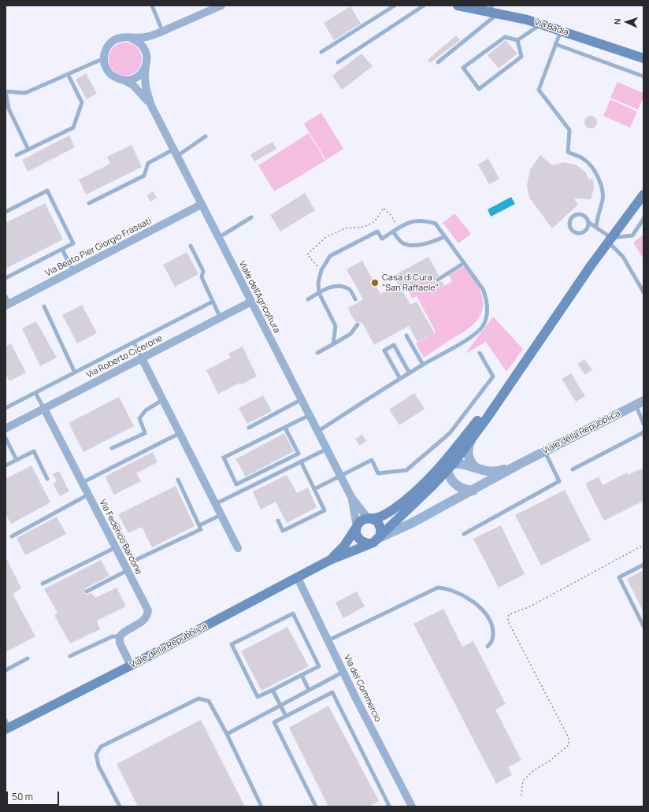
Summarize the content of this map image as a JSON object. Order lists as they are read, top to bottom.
{
  "streets": {
    "main road": ["Via Badia", "Viale della Repubblica"],
    "street": [
      "Via Beato Pier Giorgio Frassati",
      "Viale dell'Agricoltura",
      "Via Roberto Cicerone",
      "Via Federico Barcone",
      "Via del Commercio"
    ]
  },
  "crossings": [
    ["Via Beato Pier Giorgio Frassati", "Viale dell'Agricoltura"],
    ["Viale dell'Agricoltura", "Via Roberto Cicerone"],
    ["Viale dell'Agricoltura", "Viale della Repubblica"],
    ["Via Roberto Cicerone", "Via Federico Barcone"],
    ["Viale della Repubblica", "Via del Commercio"]
  ],
  "places": ["Casa di Cura \"San Raffaele\""],
  "scale_bar": "50 m",
  "north": "left"
}
